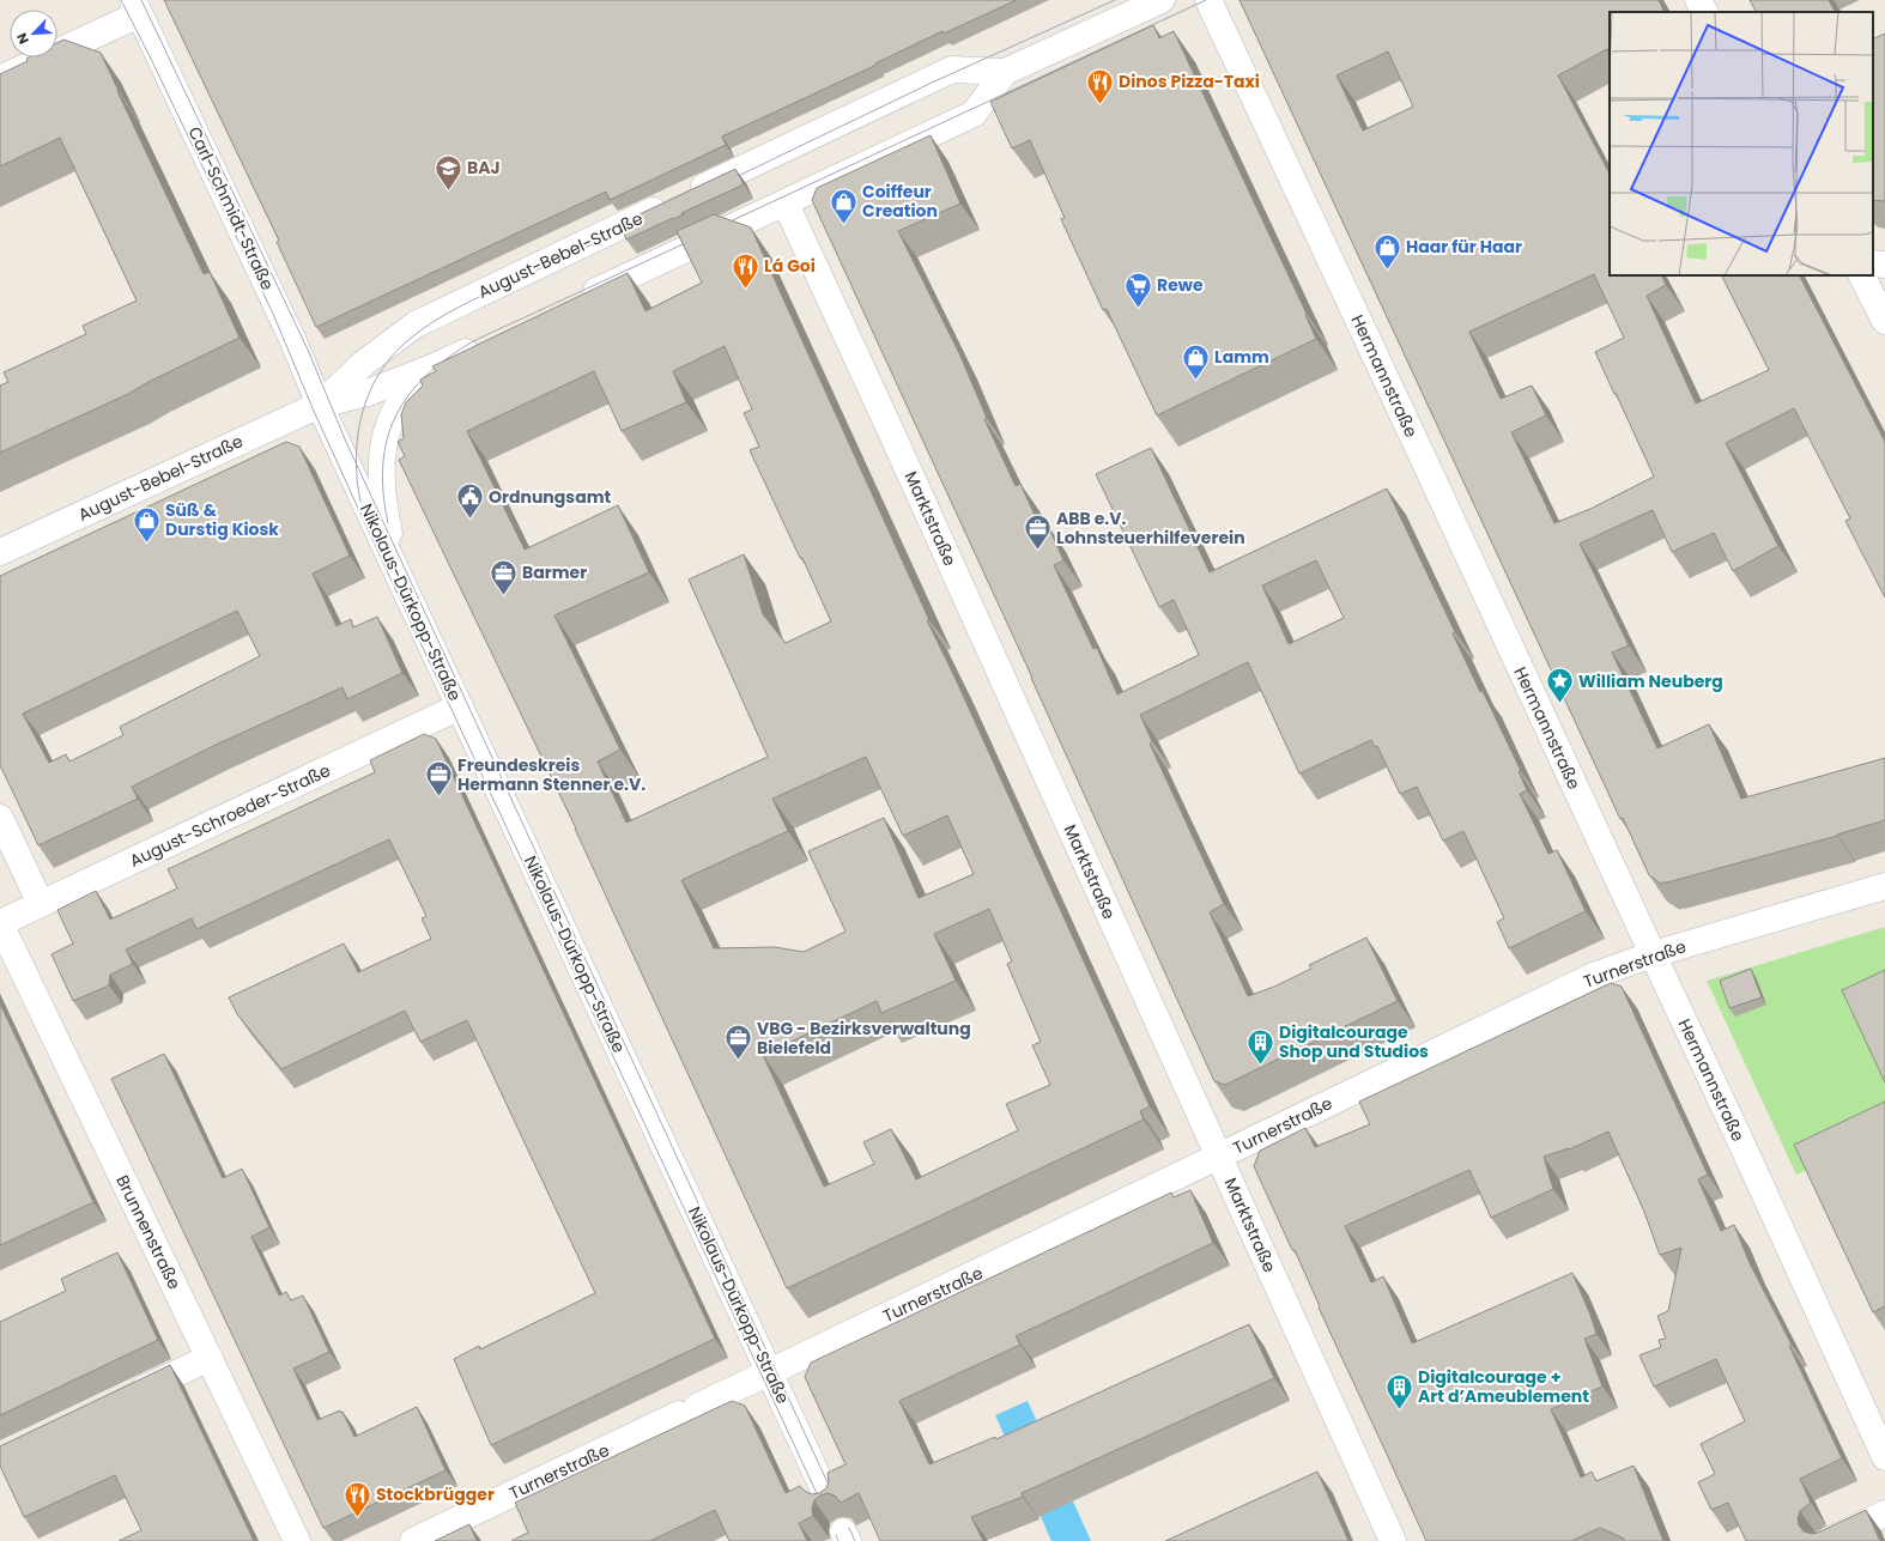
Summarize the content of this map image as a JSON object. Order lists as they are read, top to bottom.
{
  "streets": {
    "street": [
      "Carl-Schmidt-Straße",
      "August-Bebel-Straße",
      "Hermannstraße",
      "Marktstraße",
      "Nikolaus-Dürkopp-Straße",
      "August-Schroeder-Straße",
      "Turnerstraße",
      "Brunnenstraße"
    ]
  },
  "crossings": [
    ["Carl-Schmidt-Straße", "August-Bebel-Straße"],
    ["Carl-Schmidt-Straße", "Nikolaus-Dürkopp-Straße"],
    ["August-Bebel-Straße", "Marktstraße"],
    ["August-Bebel-Straße", "Nikolaus-Dürkopp-Straße"],
    ["Hermannstraße", "Turnerstraße"],
    ["Marktstraße", "Turnerstraße"],
    ["Nikolaus-Dürkopp-Straße", "August-Schroeder-Straße"],
    ["Nikolaus-Dürkopp-Straße", "Turnerstraße"],
    ["August-Schroeder-Straße", "Brunnenstraße"]
  ],
  "places": {
    "restaurant": ["Dinos Pizza-Taxi", "Lá Goi", "Stockbrügger"],
    "school or university": ["BAJ"],
    "shop": [
      "Coiffeur Creation",
      "Haar für Haar",
      "Lamm",
      "Süß & Durstig Kiosk"
    ],
    "supermarket": ["Rewe"],
    "public building": ["Ordnungsamt"],
    "office": [
      "ABB e.V. Lohnsteuerhilfeverein",
      "Barmer",
      "Freundeskreis Hermann Stenner e.V.",
      "VBG - Bezirksverwaltung Bielefeld"
    ],
    "place": ["William Neuberg"],
    "building": ["Digitalcourage Shop und Studios", "Digitalcourage + Art d’Ameublement"]
  },
  "north": "bottom left"
}
